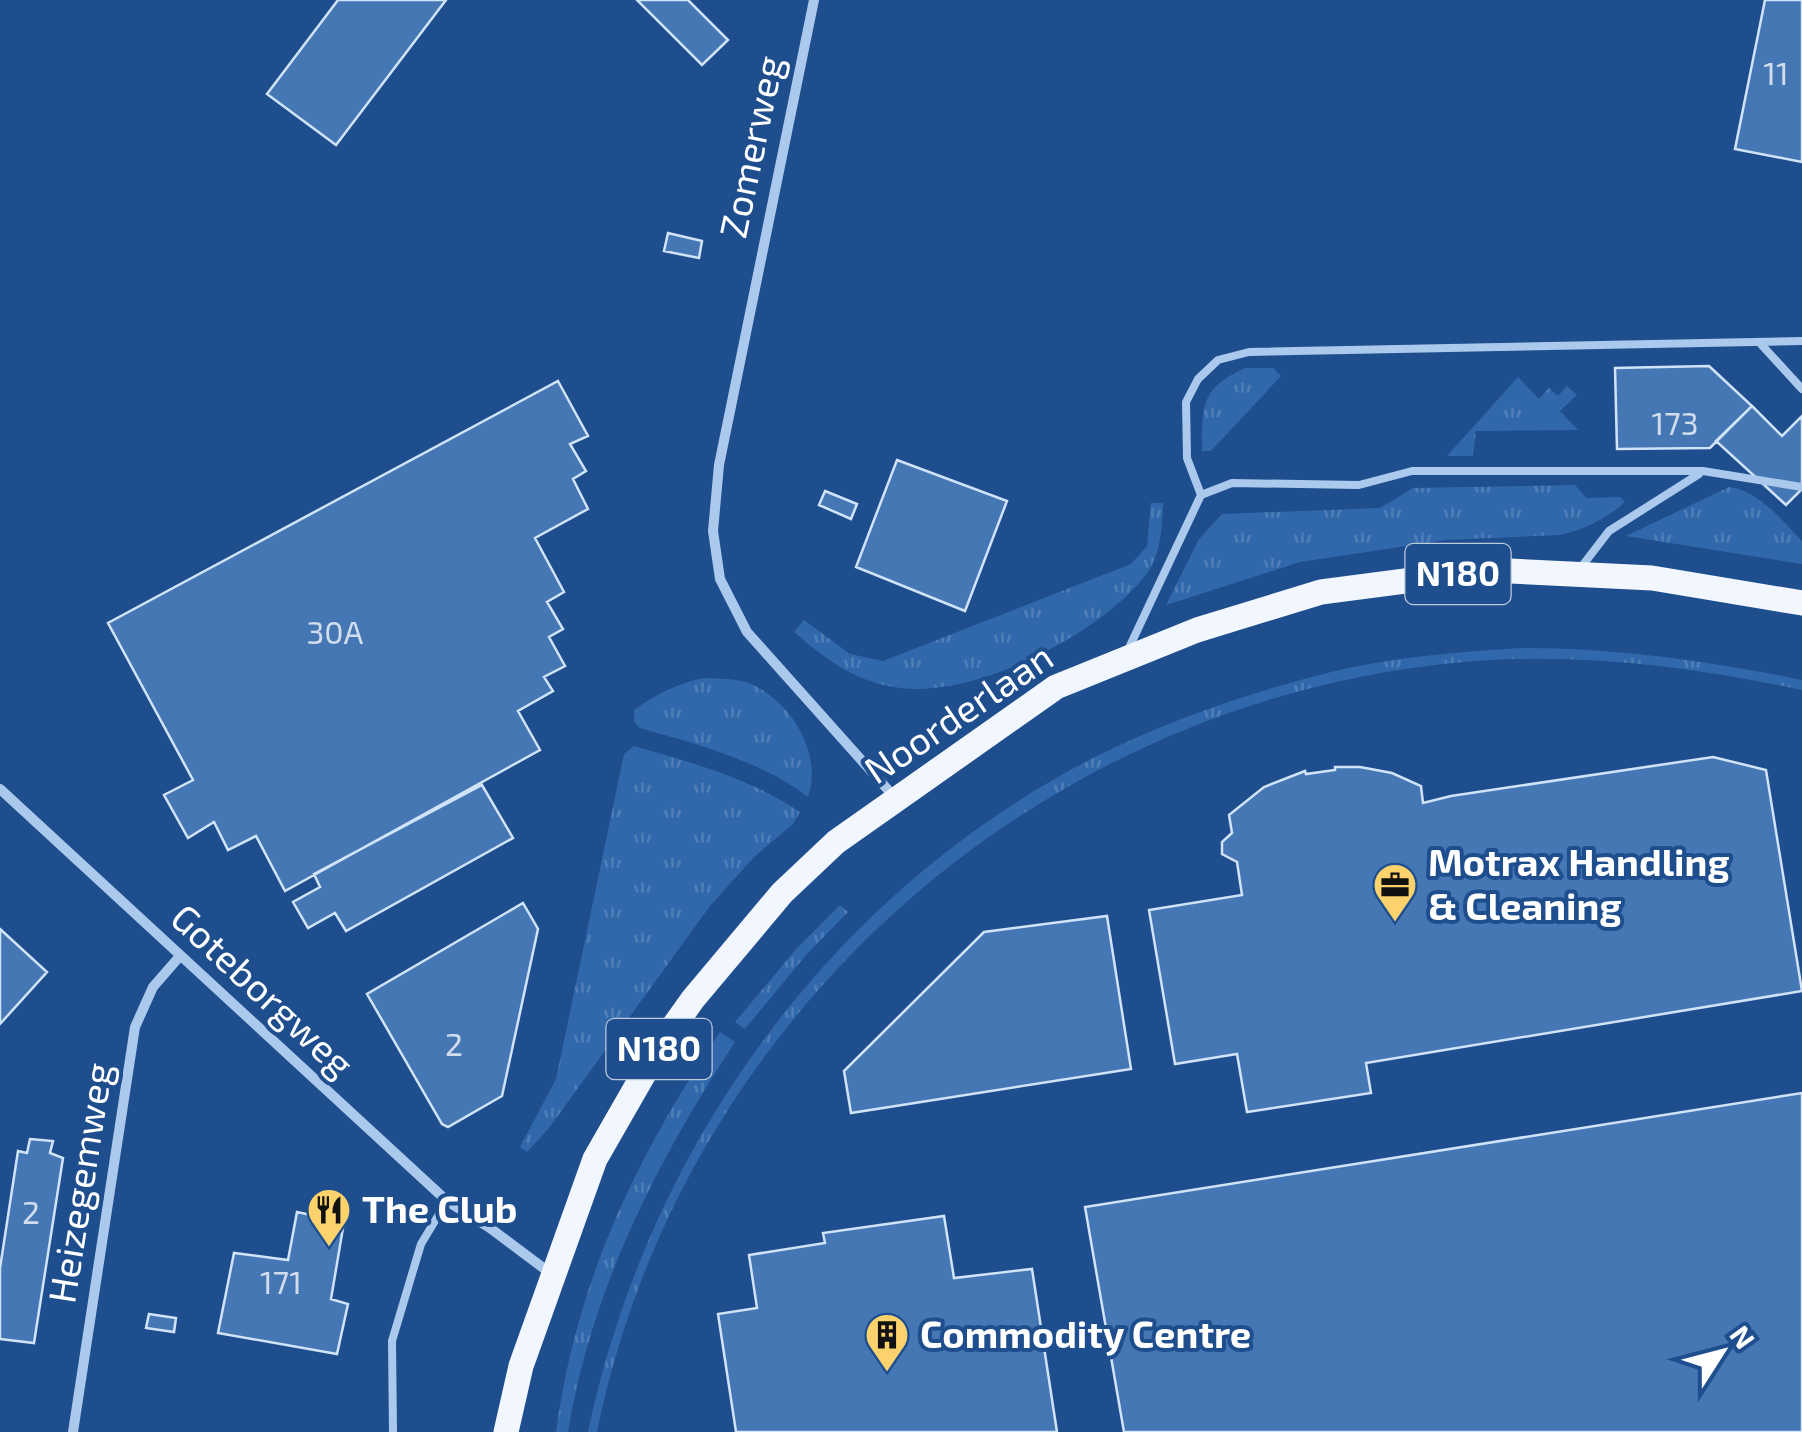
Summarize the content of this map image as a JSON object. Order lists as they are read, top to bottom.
{
  "streets": {
    "main road": ["N180", "Noorderlaan"],
    "street": ["Zomerweg", "Goteborgweg", "Heizegemweg"]
  },
  "crossings": [
    ["Zomerweg", "Noorderlaan"],
    ["Noorderlaan", "Goteborgweg"],
    ["Goteborgweg", "Heizegemweg"]
  ],
  "places": {
    "office": ["Motrax Handling & Cleaning"],
    "restaurant": ["The Club"],
    "building": ["Commodity Centre"]
  },
  "house_numbers": [
    "11",
    "173",
    "30A",
    "2",
    "2",
    "171"
  ],
  "north": "top right"
}
